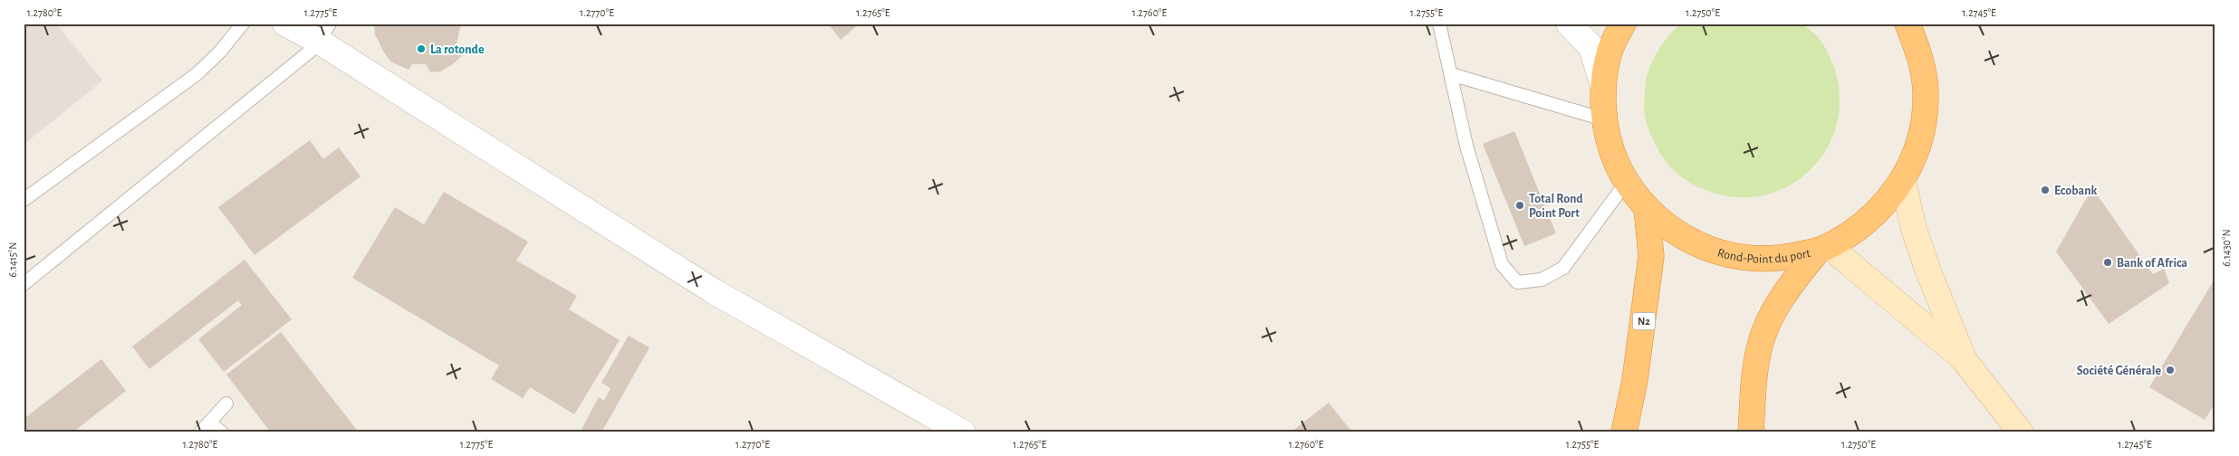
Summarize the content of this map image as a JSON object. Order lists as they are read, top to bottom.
{
  "streets": {
    "highway": ["Rond-Point du port", "N2"]
  },
  "crossings": [
    ["Rond-Point du port", "N2"]
  ],
  "places": [
    "La rotonde",
    "Ecobank",
    "Total Rond Point Port",
    "Bank of Africa",
    "Société Générale"
  ],
  "coordinates": [
    "1.2780°E",
    "1.2775°E",
    "1.2770°E",
    "1.2765°E",
    "1.2760°E",
    "1.2755°E",
    "1.2750°E",
    "1.2745°E",
    "6.1430°N",
    "6.1415°N"
  ]
}
